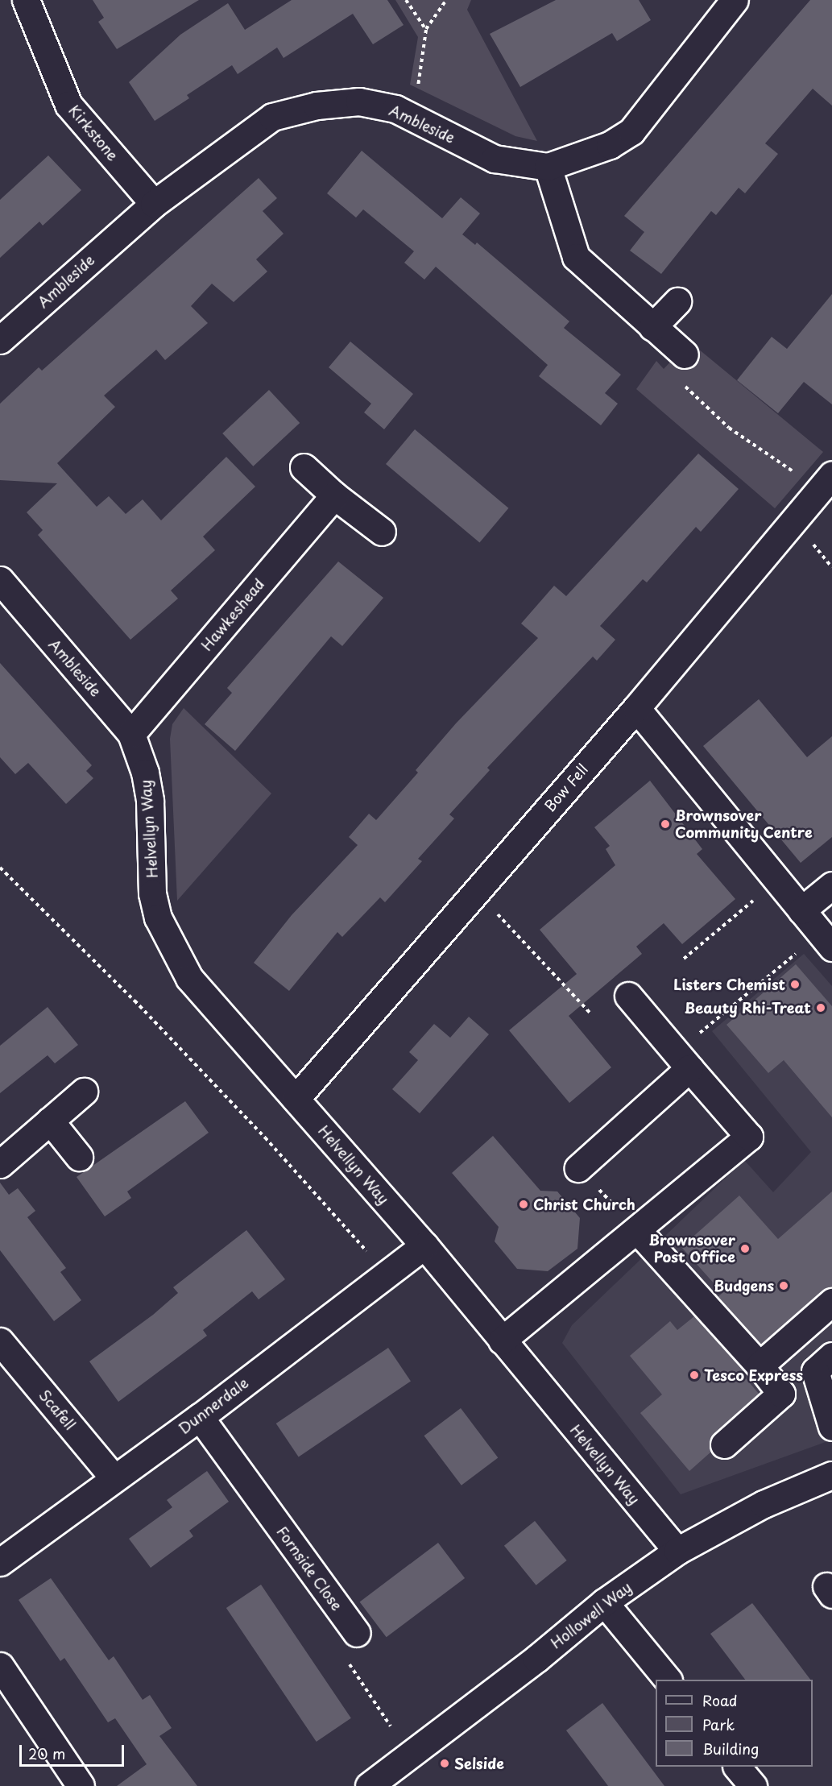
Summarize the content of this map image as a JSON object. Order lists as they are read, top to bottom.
{
  "streets": {
    "street": [
      "Ambleside",
      "Kirkstone",
      "Hawkeshead",
      "Bow Fell",
      "Helvellyn Way",
      "Dunnerdale",
      "Scafell",
      "Fornside Close",
      "Hollowell Way"
    ]
  },
  "crossings": [
    ["Ambleside", "Kirkstone"],
    ["Ambleside", "Hawkeshead"],
    ["Ambleside", "Helvellyn Way"],
    ["Hawkeshead", "Helvellyn Way"],
    ["Bow Fell", "Helvellyn Way"],
    ["Helvellyn Way", "Dunnerdale"],
    ["Helvellyn Way", "Hollowell Way"],
    ["Dunnerdale", "Scafell"],
    ["Dunnerdale", "Fornside Close"]
  ],
  "places": [
    "Brownsover Community Centre",
    "Listers Chemist",
    "Beauty Rhi-Treat",
    "Christ Church",
    "Brownsover Post Office",
    "Budgens",
    "Tesco Express",
    "Selside"
  ],
  "legend": ["Road", "Park", "Building"],
  "scale_bar": "20 m"
}
